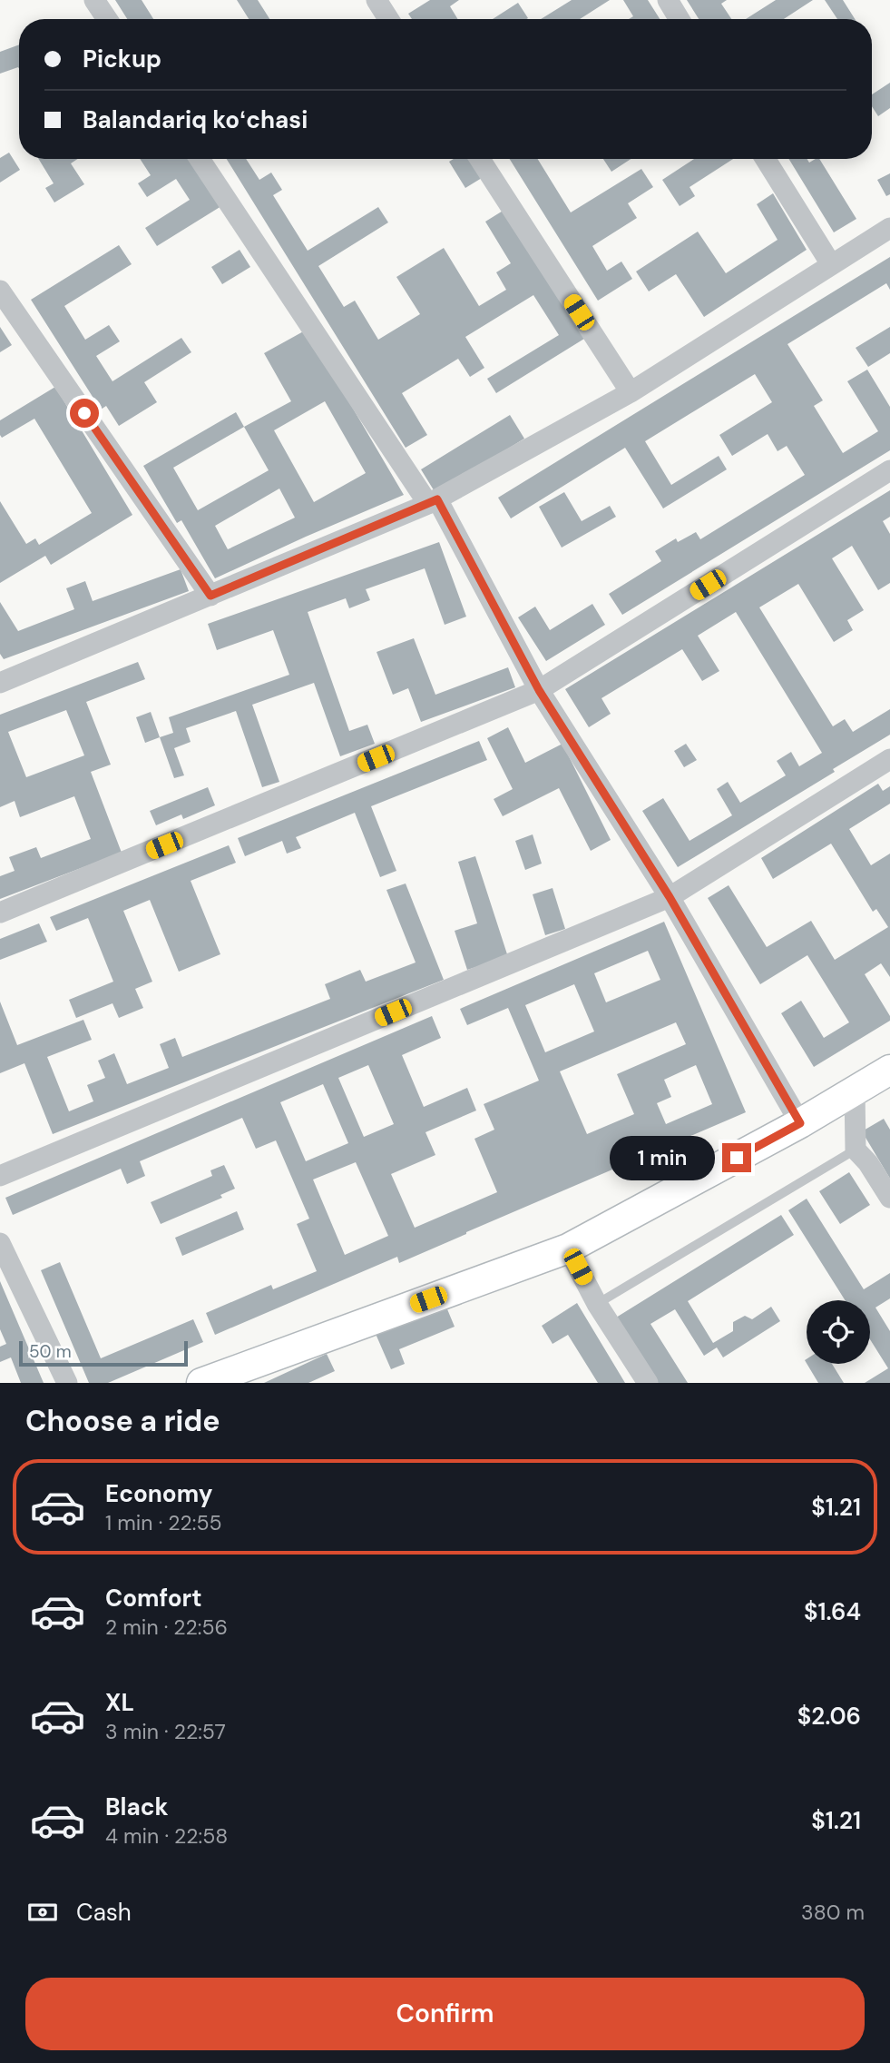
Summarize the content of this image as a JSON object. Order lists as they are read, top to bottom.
{
  "scale_bar": "50 m",
  "page": {
    "banner": ["Pickup", "Balandariq koʻchasi"],
    "bubble": "1 min",
    "scale": "50 m",
    "heading": "Choose a ride",
    "list": [
      {
        "name": "Economy",
        "note": "1 min · 22:55",
        "value": "$1.21"
      },
      {
        "name": "Comfort",
        "note": "2 min · 22:56",
        "value": "$1.64"
      },
      {
        "name": "XL",
        "note": "3 min · 22:57",
        "value": "$2.06"
      },
      {
        "name": "Black",
        "note": "4 min · 22:58",
        "value": "$1.21"
      }
    ],
    "pay": ["Cash", "380 m"],
    "buttons": "Confirm"
  }
}
